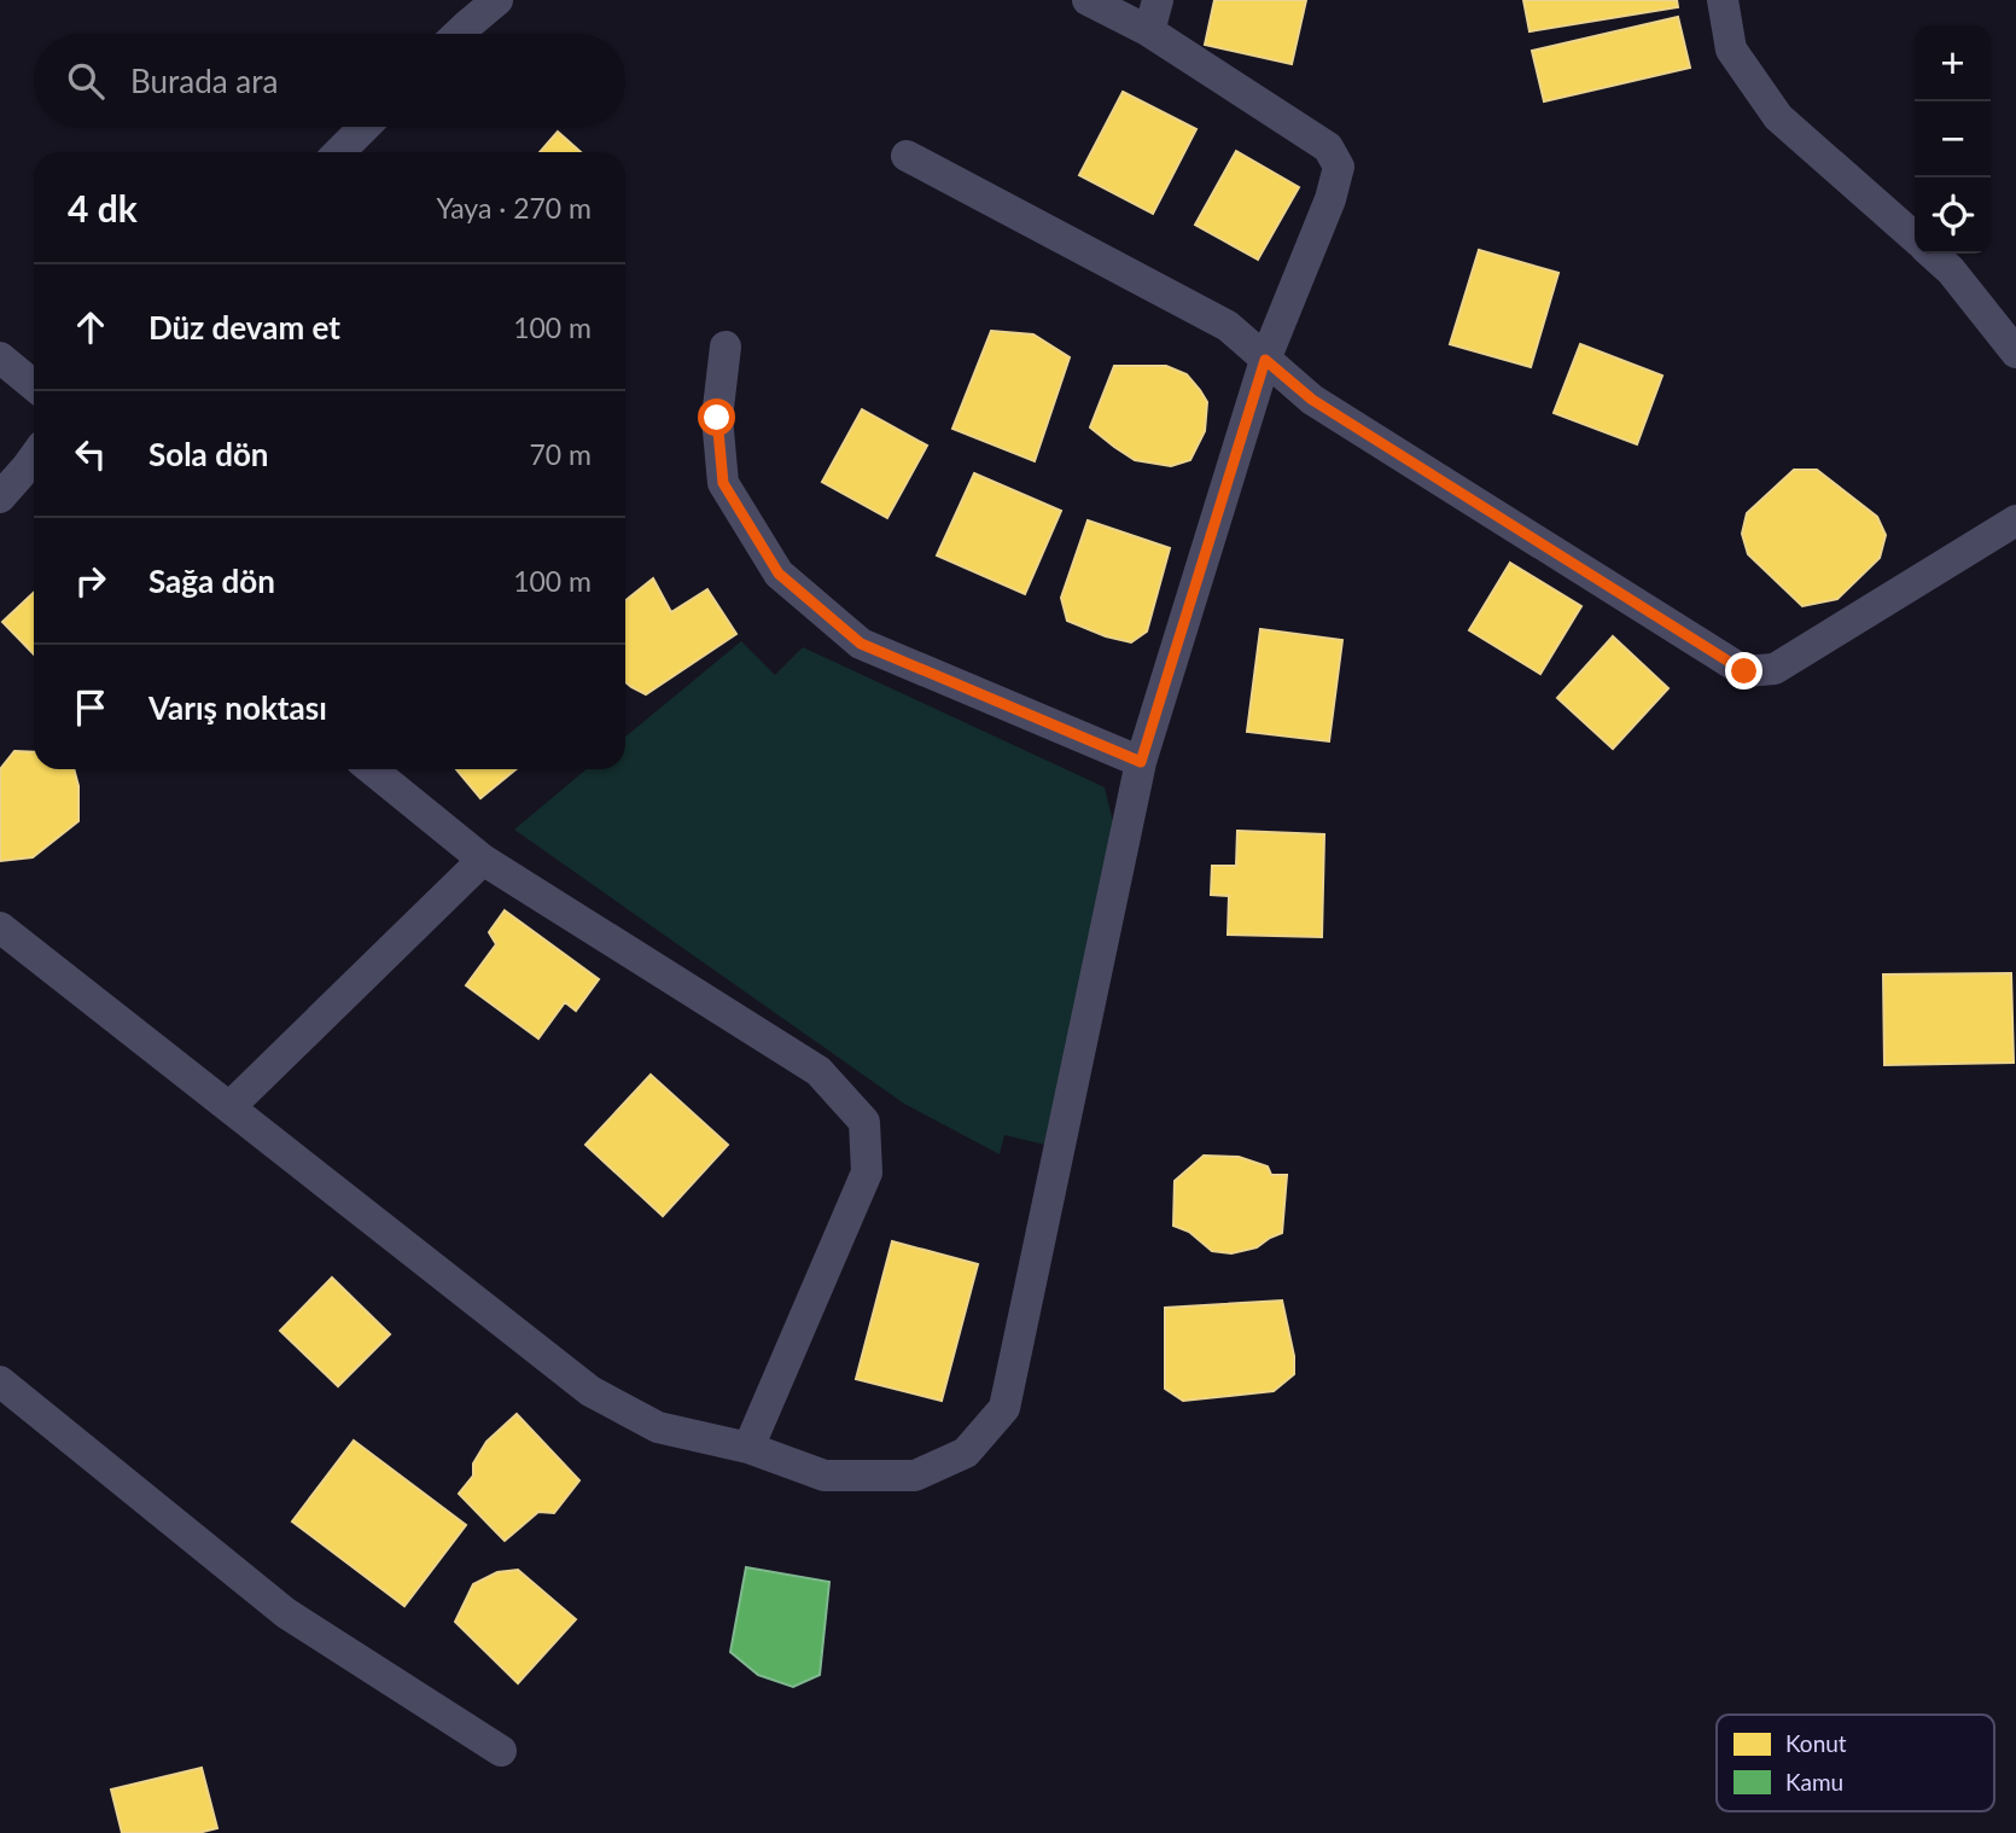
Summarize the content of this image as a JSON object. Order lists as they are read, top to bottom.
{
  "legend": ["Konut", "Kamu"],
  "page": {
    "map_buttons": ["+", "−"],
    "search": "Burada ara",
    "heading": ["4 dk", "Yaya · 270 m"],
    "list": [
      ["Düz devam et", "100 m"],
      ["Sola dön", "70 m"],
      ["Sağa dön", "100 m"],
      "Varış noktası"
    ]
  }
}
